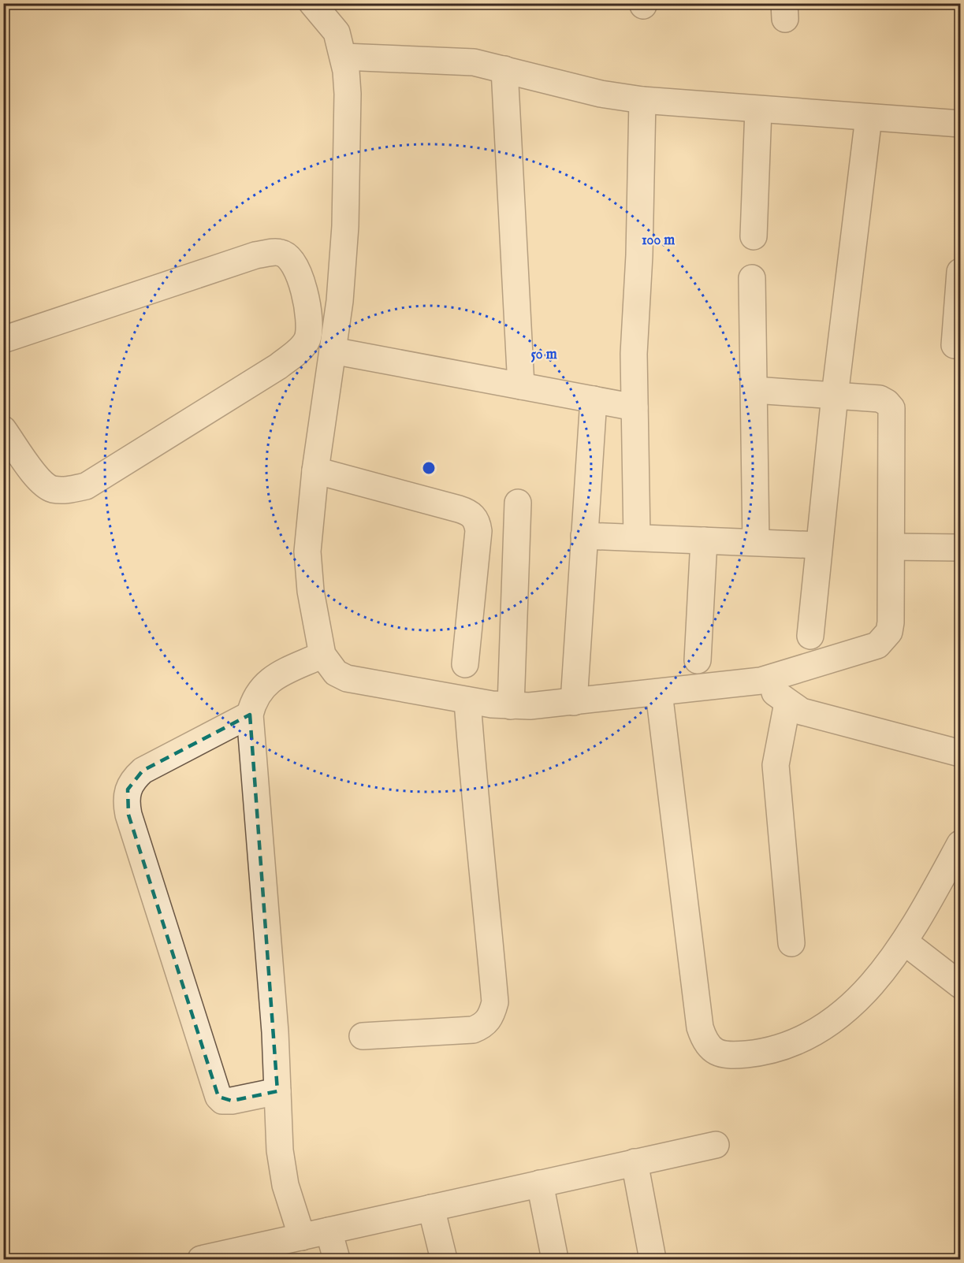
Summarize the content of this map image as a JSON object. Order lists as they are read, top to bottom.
{
  "rings": ["100 m", "50 m"]
}
